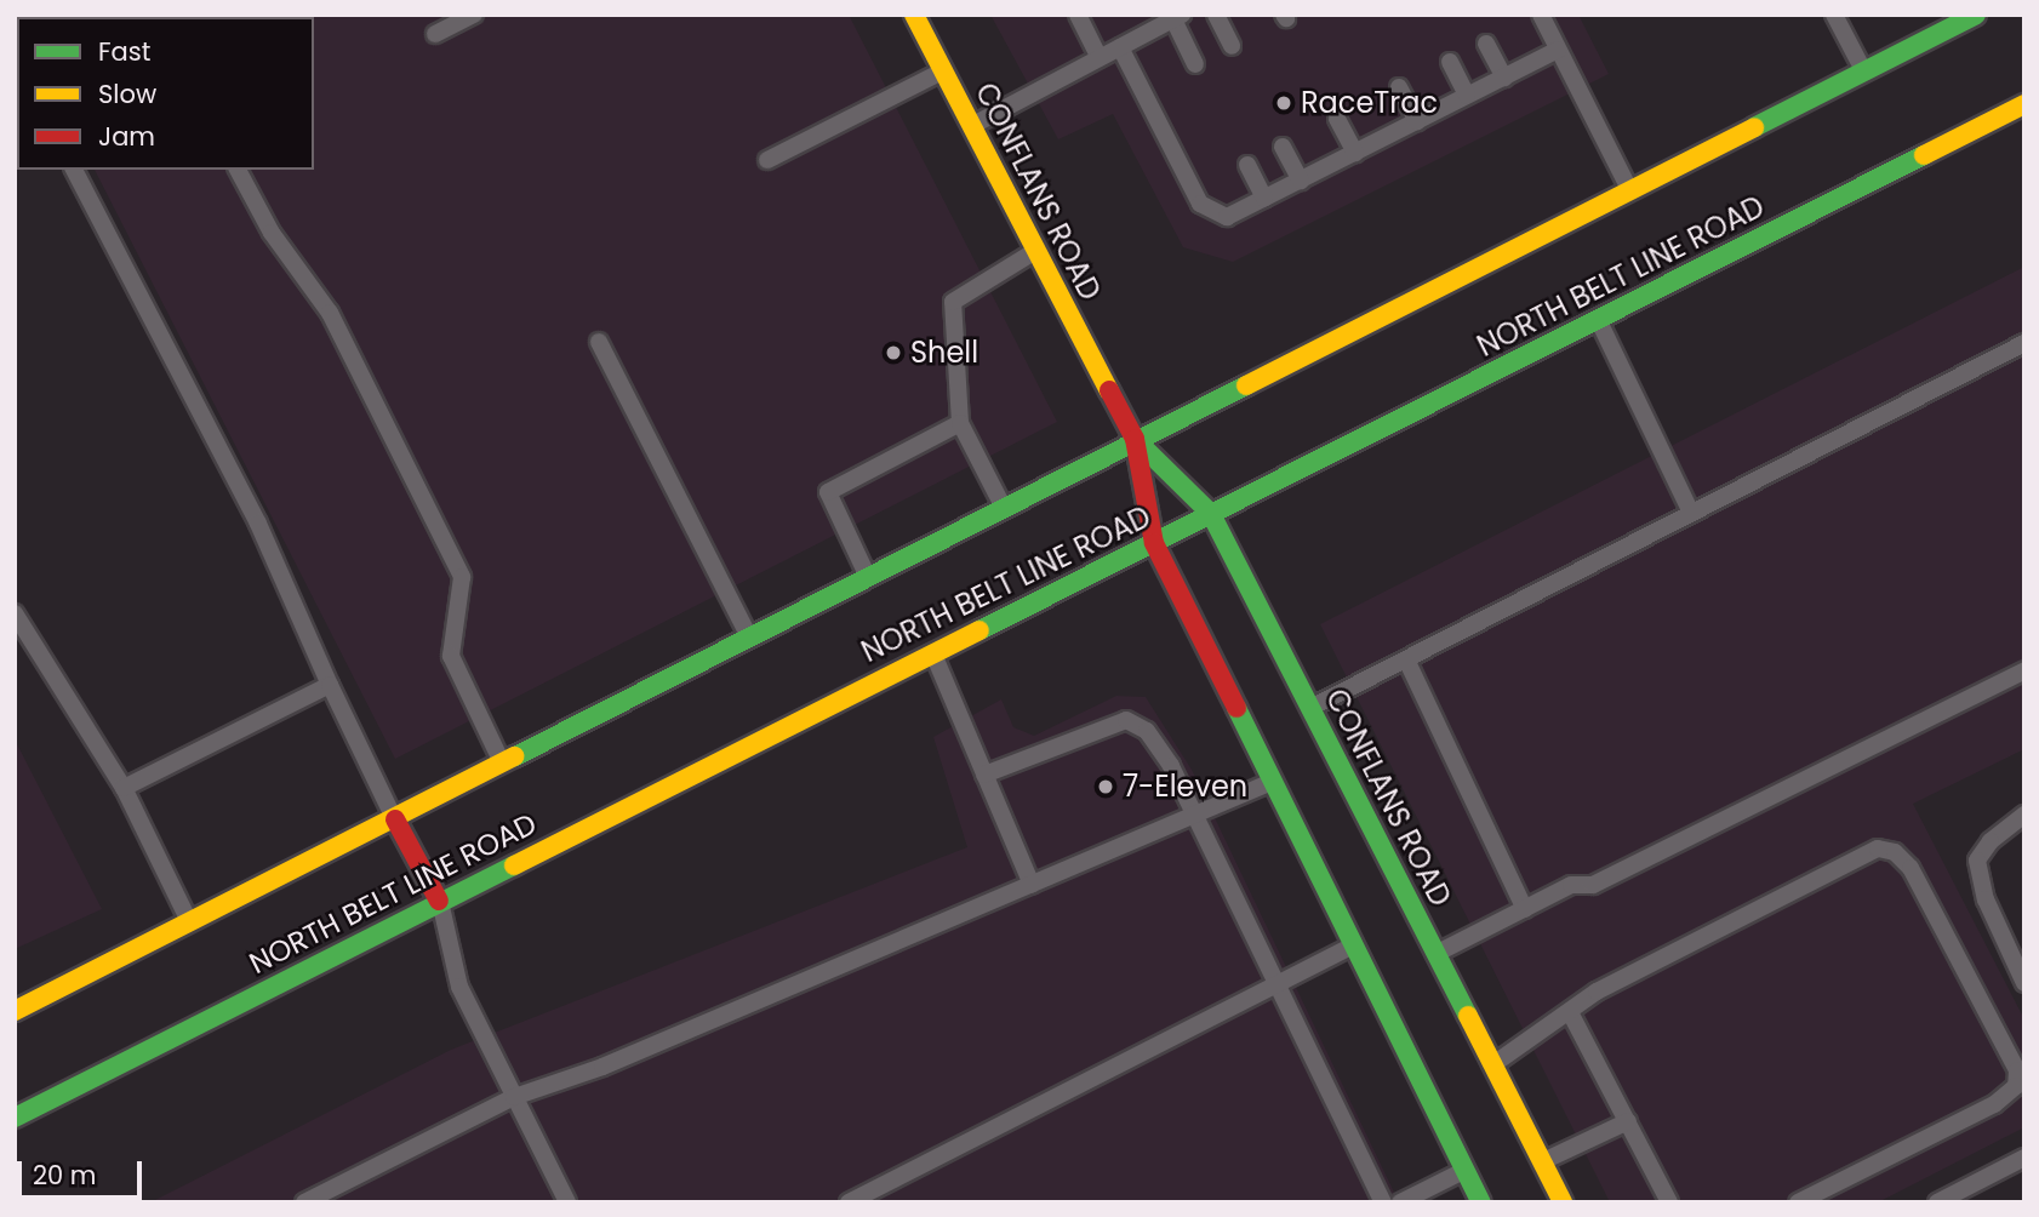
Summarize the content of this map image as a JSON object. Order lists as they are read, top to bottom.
{
  "streets": {
    "main road": ["CONFLANS ROAD", "NORTH BELT LINE ROAD"]
  },
  "crossings": [
    ["CONFLANS ROAD", "NORTH BELT LINE ROAD"]
  ],
  "places": ["RaceTrac", "Shell", "7-Eleven"],
  "legend": ["Fast", "Slow", "Jam"],
  "scale_bar": "20 m"
}
